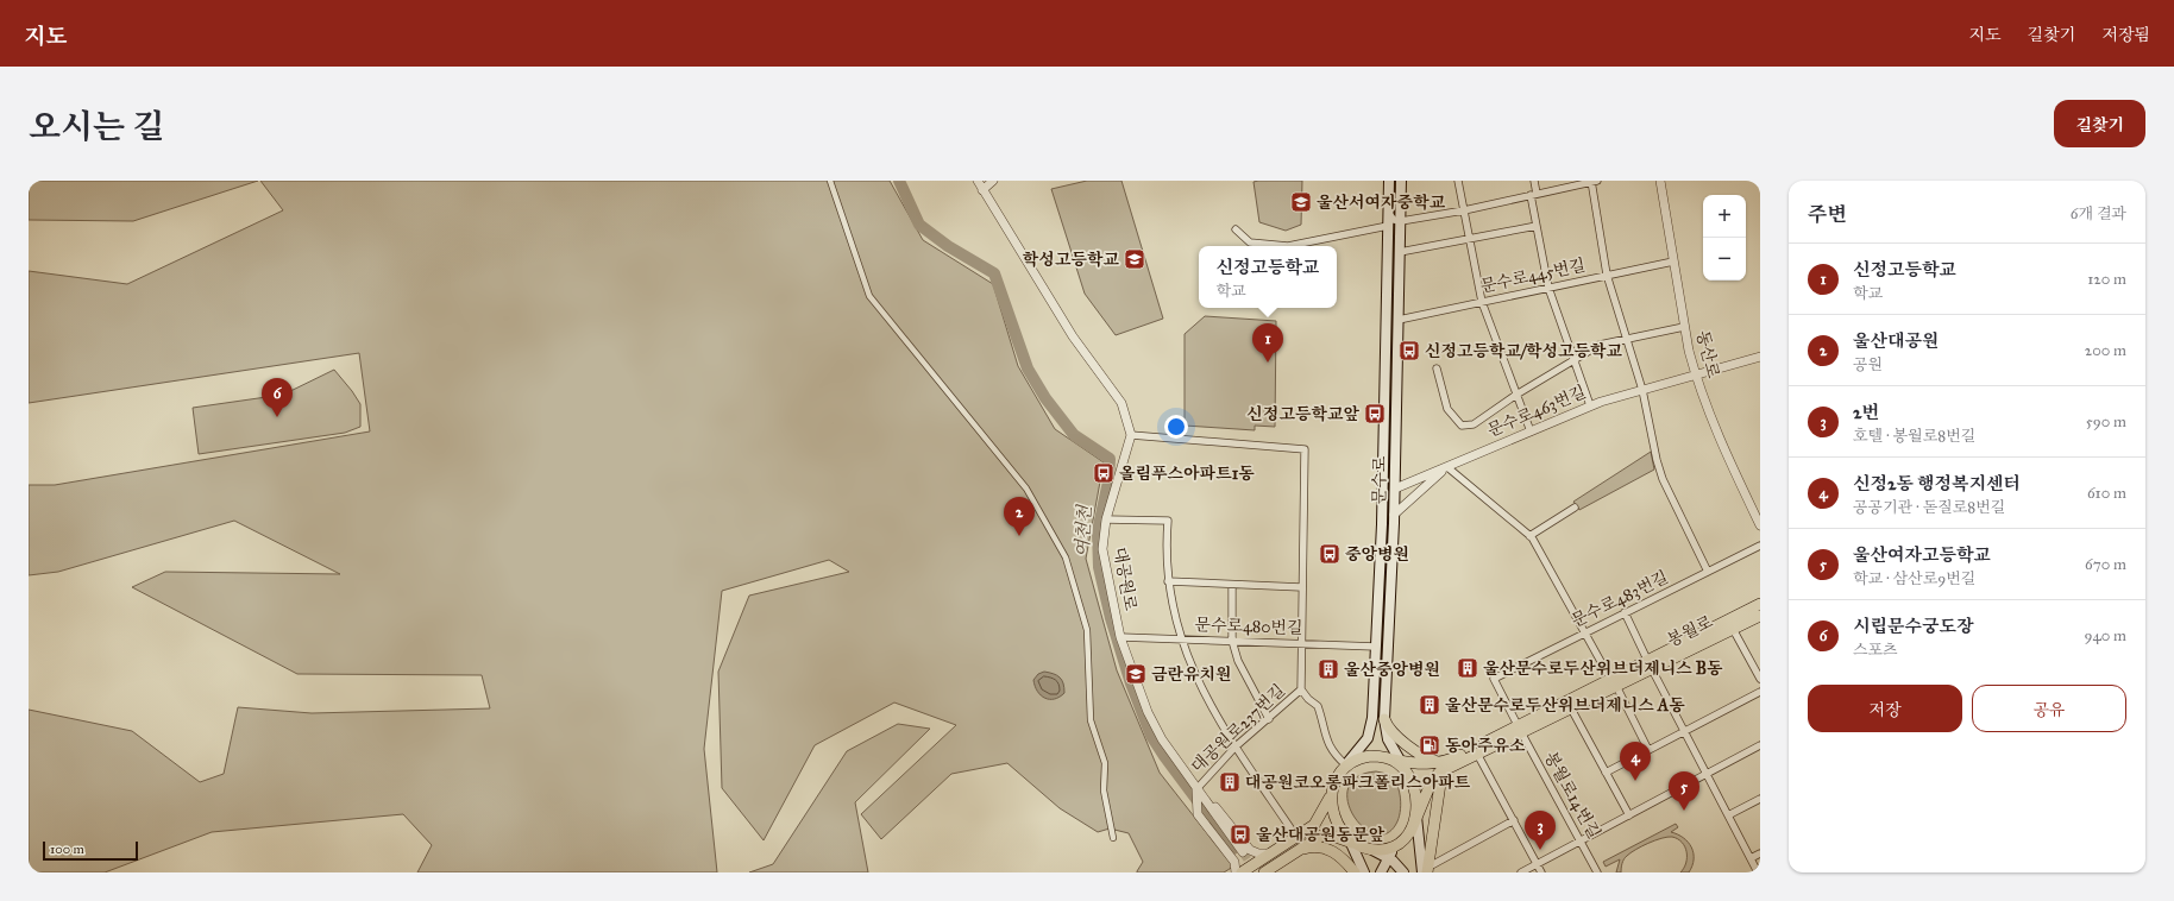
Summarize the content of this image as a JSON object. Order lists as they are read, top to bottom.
{
  "streets": {
    "main road": ["문수로", "봉월로"],
    "street": [
      "문수로445번길",
      "동산로",
      "문수로463번길",
      "대공원로",
      "문수로483번길",
      "문수로480번길",
      "대공원로237번길",
      "봉월로14번길"
    ]
  },
  "crossings": [
    ["문수로445번길", "동산로"],
    ["문수로445번길", "문수로"],
    ["동산로", "문수로463번길"],
    ["문수로463번길", "문수로"],
    ["문수로", "문수로480번길"],
    ["문수로", "봉월로"],
    ["대공원로", "문수로480번길"],
    ["대공원로", "대공원로237번길"],
    ["문수로483번길", "봉월로14번길"],
    ["봉월로", "봉월로14번길"]
  ],
  "water": ["여천천"],
  "places": {
    "school or university": ["울산서여자중학교", "학성고등학교", "금란유치원"],
    "bus stop": [
      "신정고등학교/학성고등학교",
      "신정고등학교앞",
      "올림푸스아파트1동",
      "중앙병원",
      "울산대공원동문앞"
    ],
    "building": [
      "울산문수로두산위브더제니스 B동",
      "울산중앙병원",
      "울산문수로두산위브더제니스 A동",
      "대공원코오롱파크폴리스아파트"
    ],
    "fuel station": ["동아주유소"]
  },
  "scale_bar": "100 m",
  "page": {
    "header": "지도",
    "nav": ["지도", "길찾기", "저장됨"],
    "title": "오시는 길",
    "buttons": [
      "길찾기",
      ["저장", "공유"]
    ],
    "heading": ["주변", "6개 결과"],
    "map_buttons": ["+", "−"],
    "list": [
      {
        "mark": "1",
        "name": "신정고등학교",
        "note": "학교",
        "value": "120 m"
      },
      {
        "mark": "2",
        "name": "울산대공원",
        "note": "공원",
        "value": "200 m"
      },
      {
        "mark": "3",
        "name": "2번",
        "note": "호텔 · 봉월로8번길",
        "value": "590 m"
      },
      {
        "mark": "4",
        "name": "신정2동 행정복지센터",
        "note": "공공기관 · 돋질로8번길",
        "value": "610 m"
      },
      {
        "mark": "5",
        "name": "울산여자고등학교",
        "note": "학교 · 삼산로9번길",
        "value": "670 m"
      },
      {
        "mark": "6",
        "name": "시립문수궁도장",
        "note": "스포츠",
        "value": "940 m"
      }
    ],
    "popup": ["신정고등학교", "학교"],
    "pins": [
      "1",
      "6",
      "2",
      "4",
      "5",
      "3"
    ],
    "scale": "100 m"
  }
}
